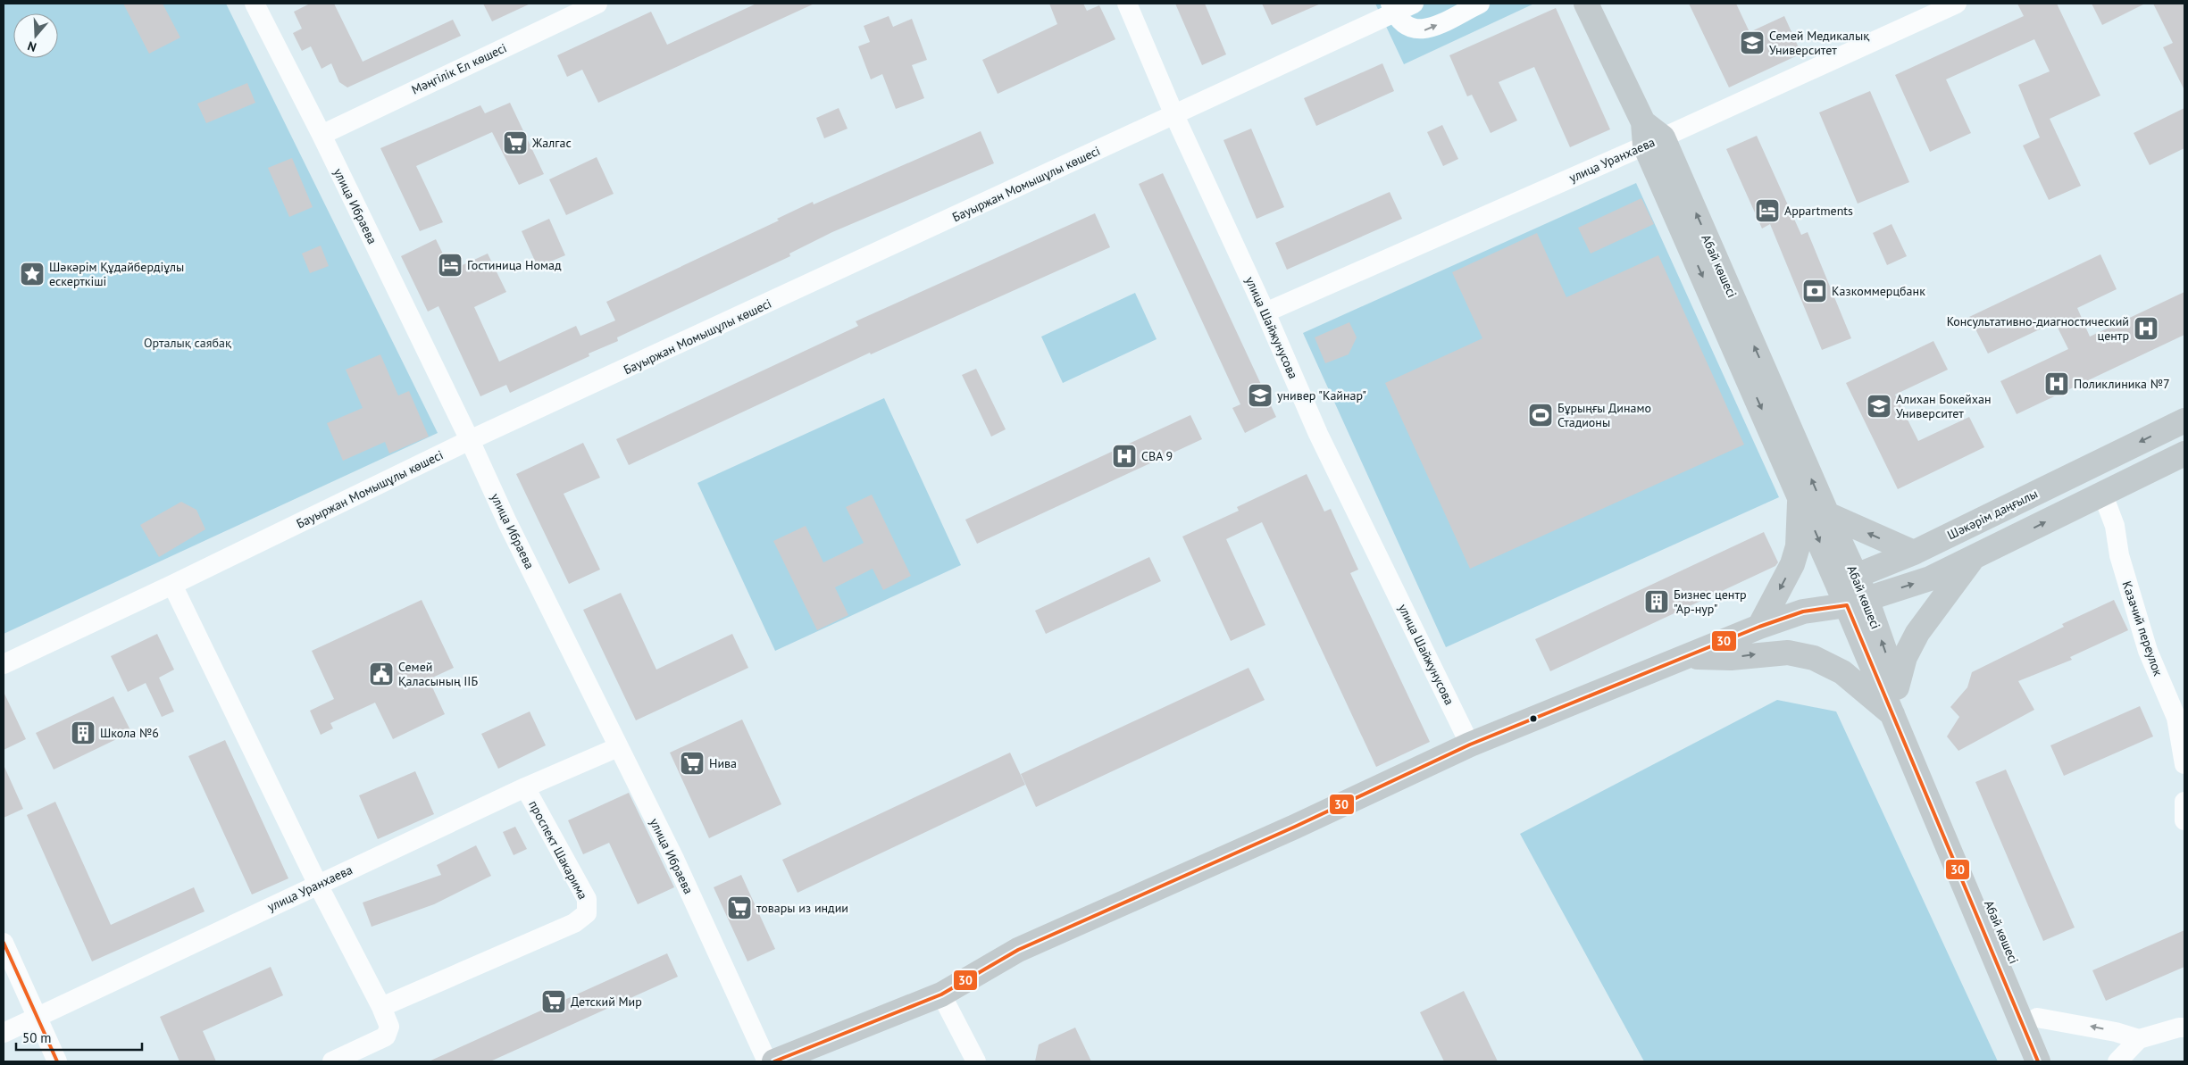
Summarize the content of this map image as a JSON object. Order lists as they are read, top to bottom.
{
  "streets": {
    "main road": ["Абай көшесі", "Шәкәрім даңғылы"],
    "street": [
      "Мәңгілік Ел көшесі",
      "улица Уранхаева",
      "Бауыржан Момышұлы көшесі",
      "улица Ибраева",
      "улица Шайжунусова",
      "Казачий переулок",
      "проспект Шакарима"
    ]
  },
  "crossings": [
    ["Мәңгілік Ел көшесі", "улица Ибраева"],
    ["улица Уранхаева", "улица Ибраева"],
    ["улица Уранхаева", "Абай көшесі"],
    ["улица Уранхаева", "улица Шайжунусова"],
    ["улица Уранхаева", "проспект Шакарима"],
    ["Бауыржан Момышұлы көшесі", "улица Ибраева"],
    ["Бауыржан Момышұлы көшесі", "улица Шайжунусова"],
    ["Абай көшесі", "Шәкәрім даңғылы"],
    ["улица Шайжунусова", "Шәкәрім даңғылы"],
    ["Шәкәрім даңғылы", "Казачий переулок"]
  ],
  "parks": ["Орталық саябақ"],
  "places": {
    "school or university": ["Семей Медикалық Университет", "универ \"Кайнар\"", "Алихан Бокейхан Университет"],
    "supermarket": [
      "Жалгас",
      "Нива",
      "товары из индии",
      "Детский Мир"
    ],
    "hotel": ["Appartments", "Гостиница Номад"],
    "place": ["Шәкәрім Құдайбердіұлы ескерткіші"],
    "bank": ["Казкоммерцбанк"],
    "hospital": ["Консультативно-диагностический центр", "Поликлиника №7", "СВА 9"],
    "sports": ["Бұрыңғы Динамо Стадионы"],
    "building": ["Бизнес центр \"Ар-нур\"", "Школа №6"],
    "public building": ["Семей Қаласының ІІБ"]
  },
  "lines": ["transit line 30"],
  "scale_bar": "50 m",
  "north": "bottom"
}
